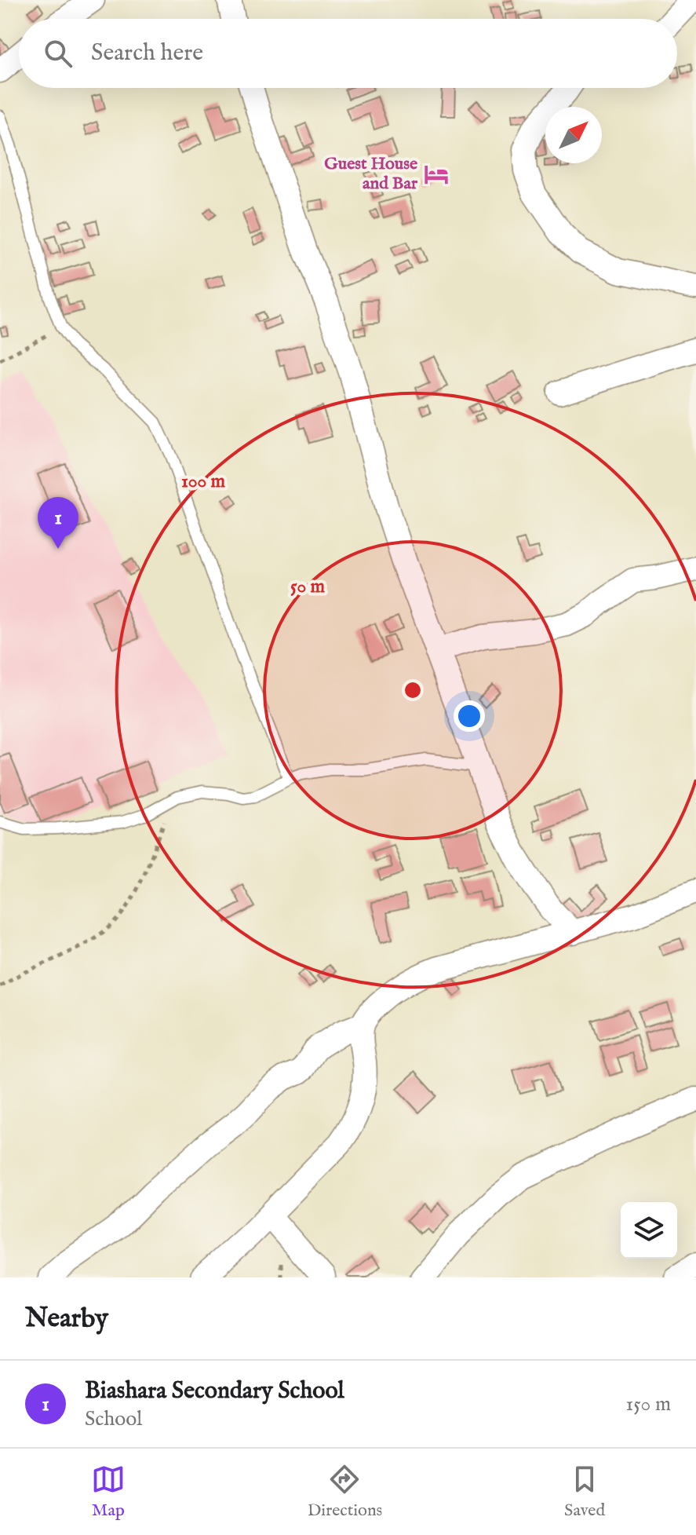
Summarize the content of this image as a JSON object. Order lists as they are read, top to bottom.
{
  "places": {
    "hotel": ["Guest House and Bar"]
  },
  "north": "top right",
  "page": {
    "search": "Search here",
    "pins": "1",
    "heading": "Nearby",
    "list": [
      {
        "mark": "1",
        "name": "Biashara Secondary School",
        "note": "School",
        "value": "150 m"
      }
    ],
    "nav": ["Map", "Directions", "Saved"]
  },
  "rings": ["100 m", "50 m"]
}
